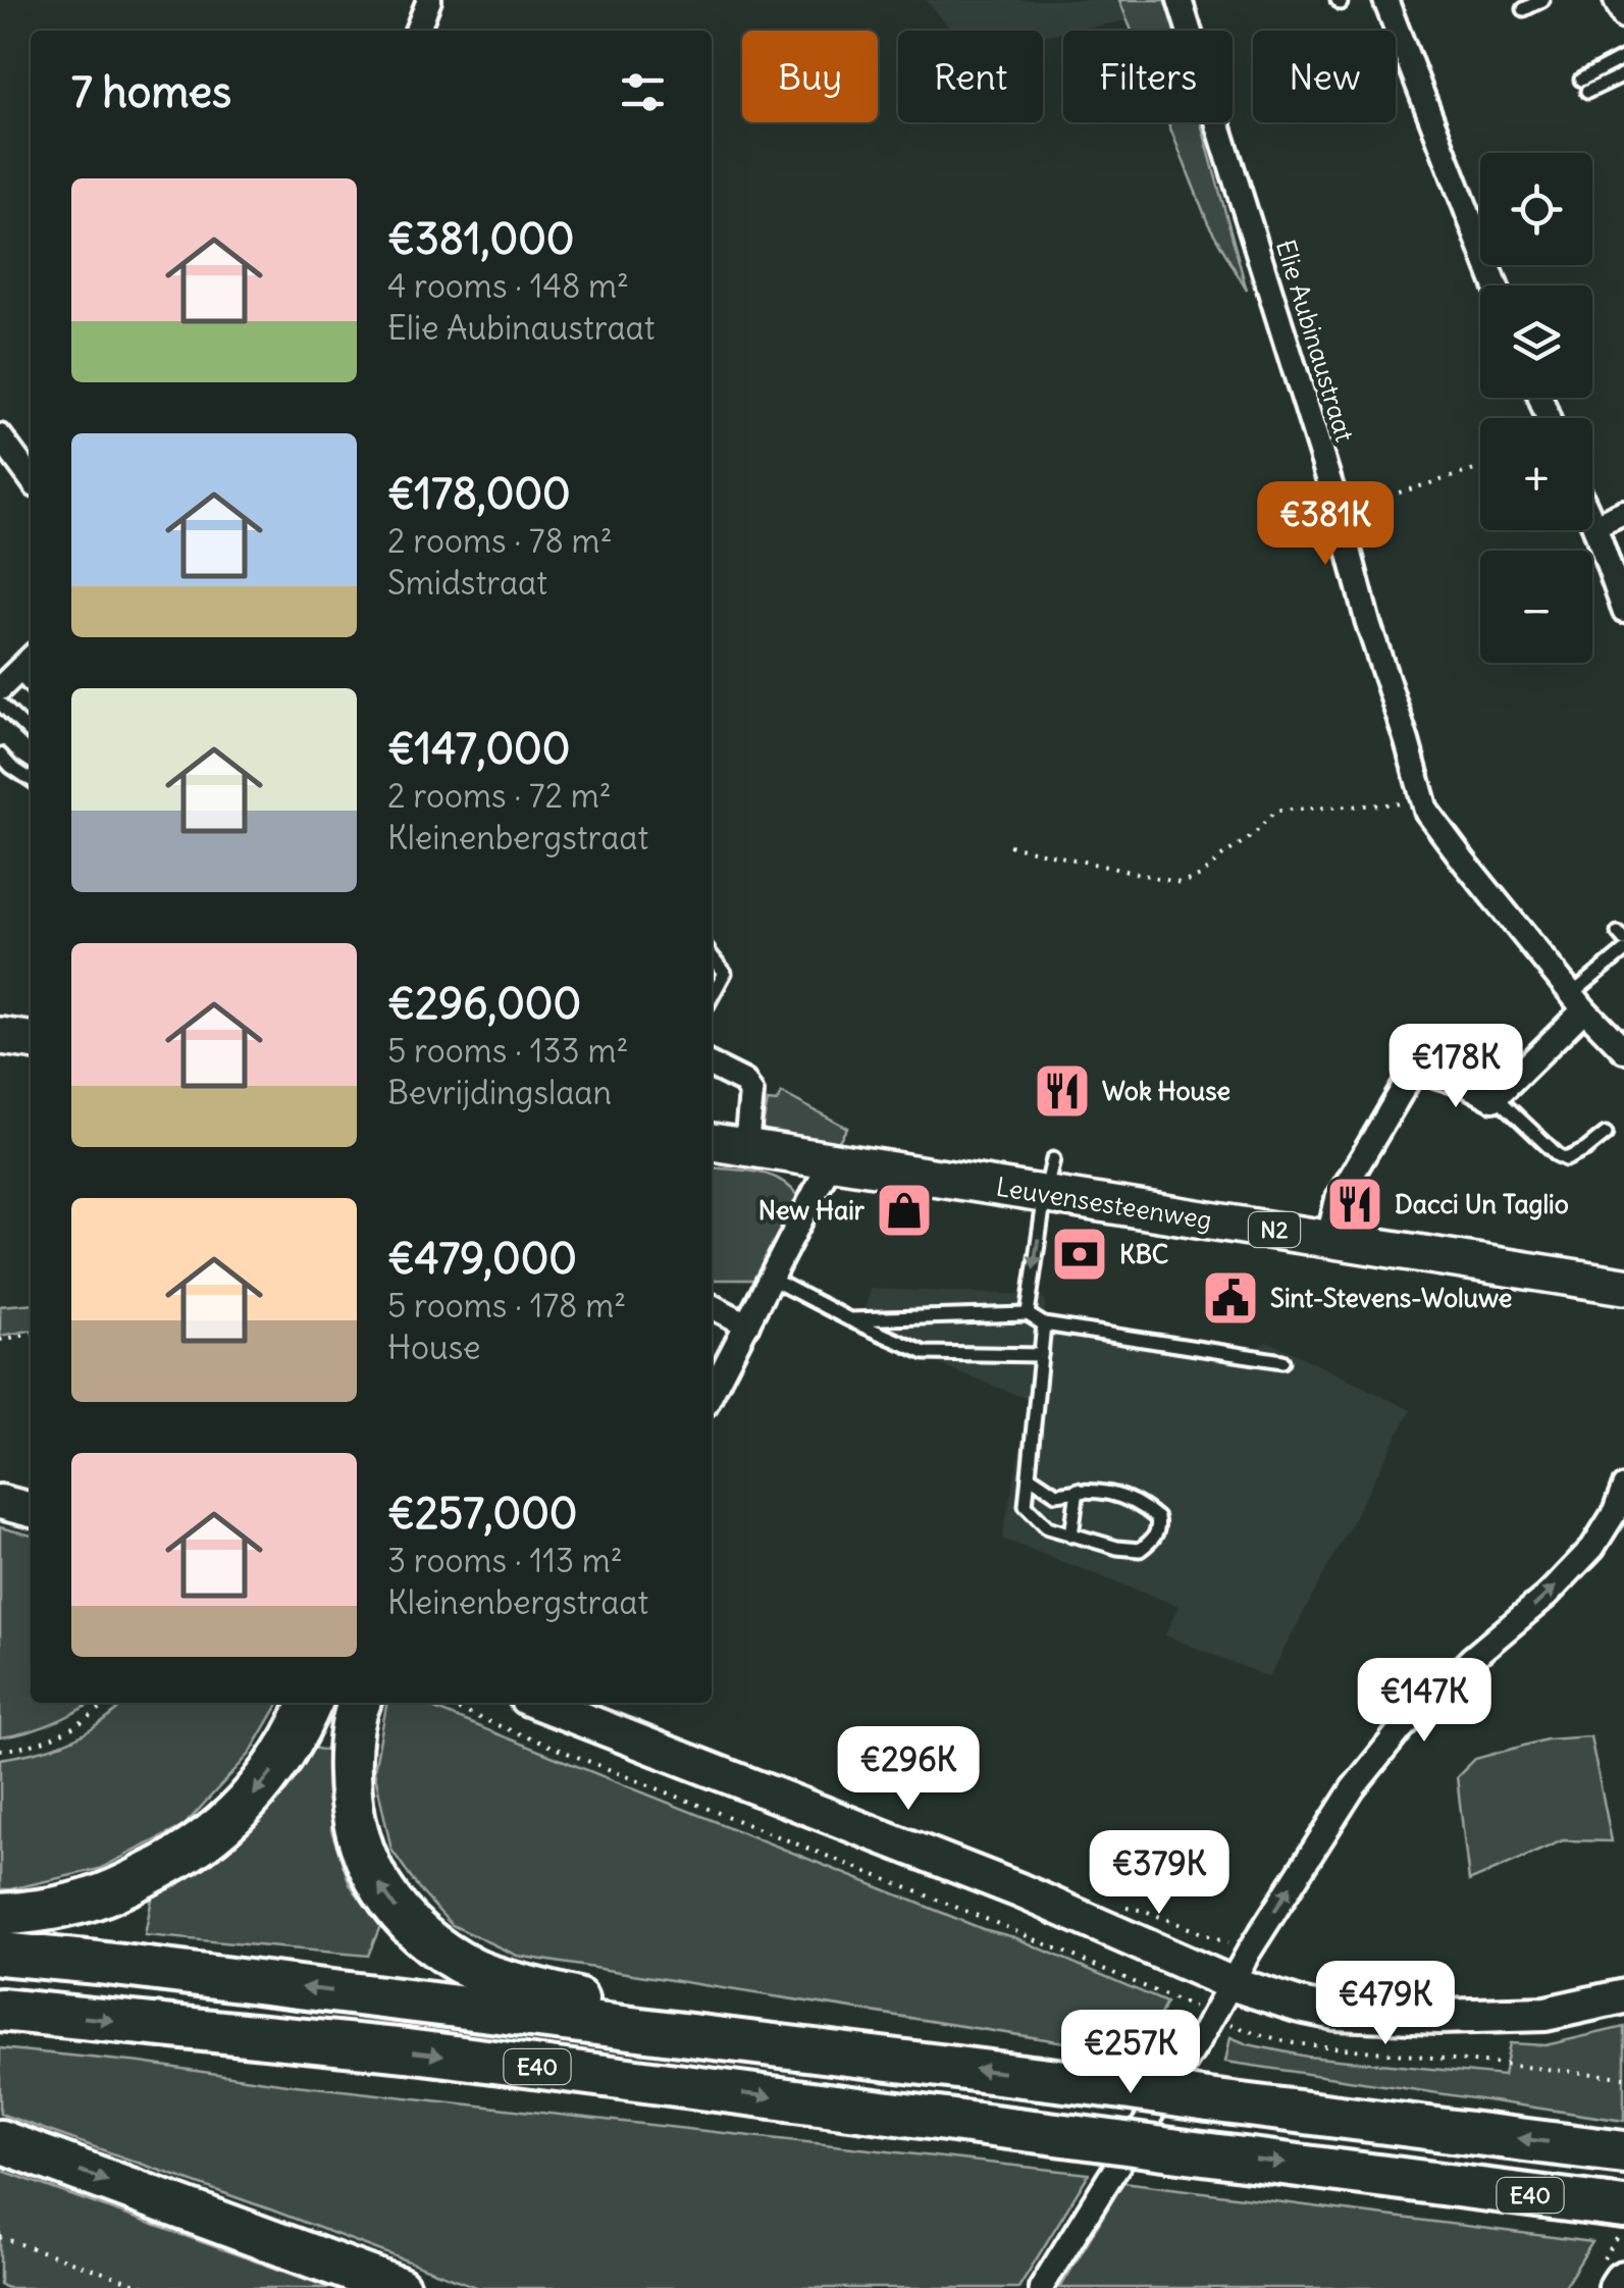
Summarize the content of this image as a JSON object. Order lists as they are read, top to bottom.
{
  "streets": {
    "highway": ["E40"],
    "main road": ["Leuvensesteenweg", "N2"],
    "street": ["Elie Aubinaustraat"]
  },
  "places": {
    "restaurant": ["Wok House", "Dacci Un Taglio"],
    "shop": ["New Hair"],
    "bank": ["KBC"],
    "public building": ["Sint-Stevens-Woluwe"]
  },
  "page": {
    "chip": [
      "Buy",
      "Rent",
      "Filters",
      "New"
    ],
    "heading": "7 homes",
    "map_buttons": ["+", "−"],
    "list": [
      {
        "name": "€381,000",
        "note": "4 rooms · 148 m² · Elie Aubinaustraat"
      },
      {
        "name": "€178,000",
        "note": "2 rooms · 78 m² · Smidstraat"
      },
      {
        "name": "€147,000",
        "note": "2 rooms · 72 m² · Kleinenbergstraat"
      },
      {
        "name": "€296,000",
        "note": "5 rooms · 133 m² · Bevrijdingslaan"
      },
      {
        "name": "€479,000",
        "note": "5 rooms · 178 m² · House"
      },
      {
        "name": "€257,000",
        "note": "3 rooms · 113 m² · Kleinenbergstraat"
      }
    ],
    "price": [
      "€381K",
      "€178K",
      "€147K",
      "€296K",
      "€379K",
      "€479K",
      "€257K"
    ]
  }
}
